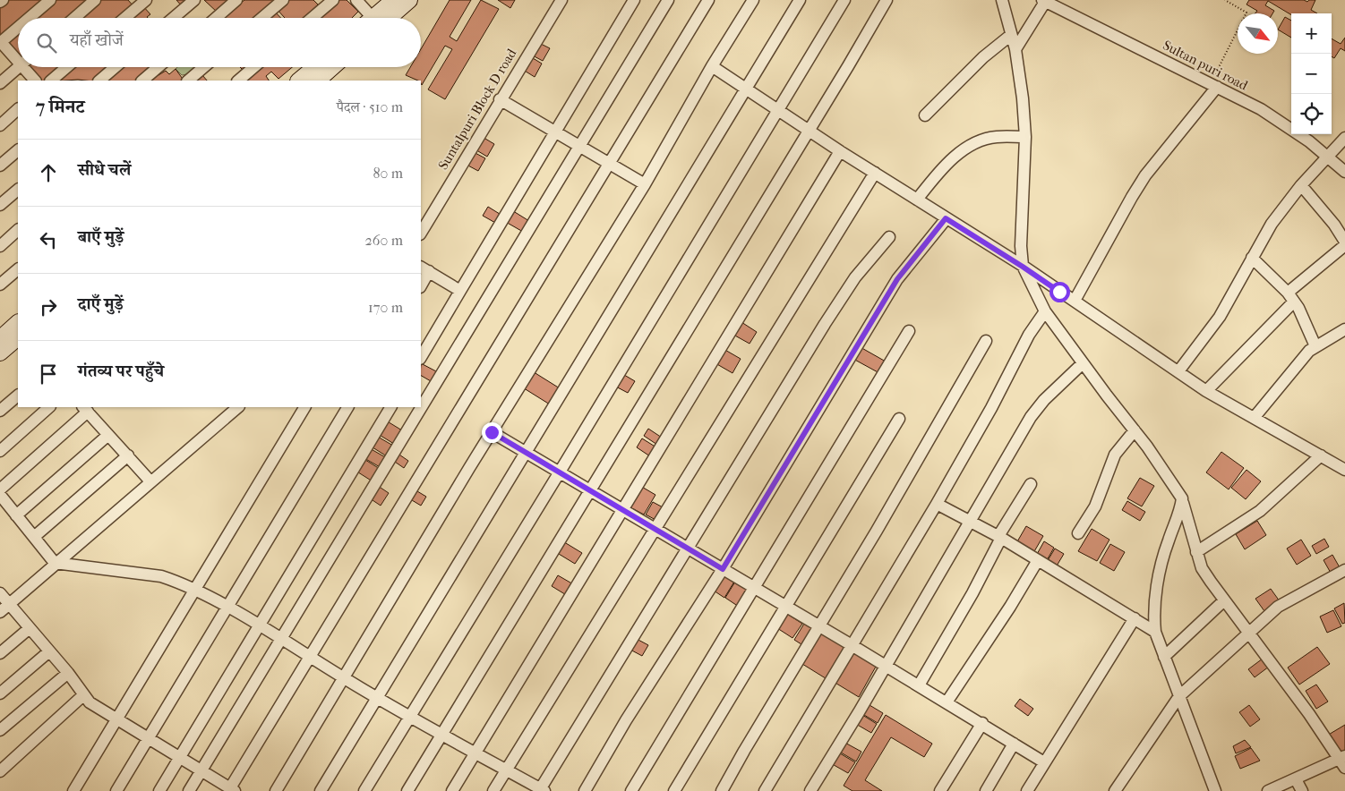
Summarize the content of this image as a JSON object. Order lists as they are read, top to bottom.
{
  "streets": {
    "street": ["Sultan puri road", "Suntalpuri Block D road"]
  },
  "north": "bottom right",
  "page": {
    "map_buttons": ["+", "−"],
    "search": "यहाँ खोजें",
    "heading": ["7 मिनट", "पैदल · 510 m"],
    "list": [
      ["सीधे चलें", "80 m"],
      ["बाएँ मुड़ें", "260 m"],
      ["दाएँ मुड़ें", "170 m"],
      "गंतव्य पर पहुँचे"
    ]
  }
}
